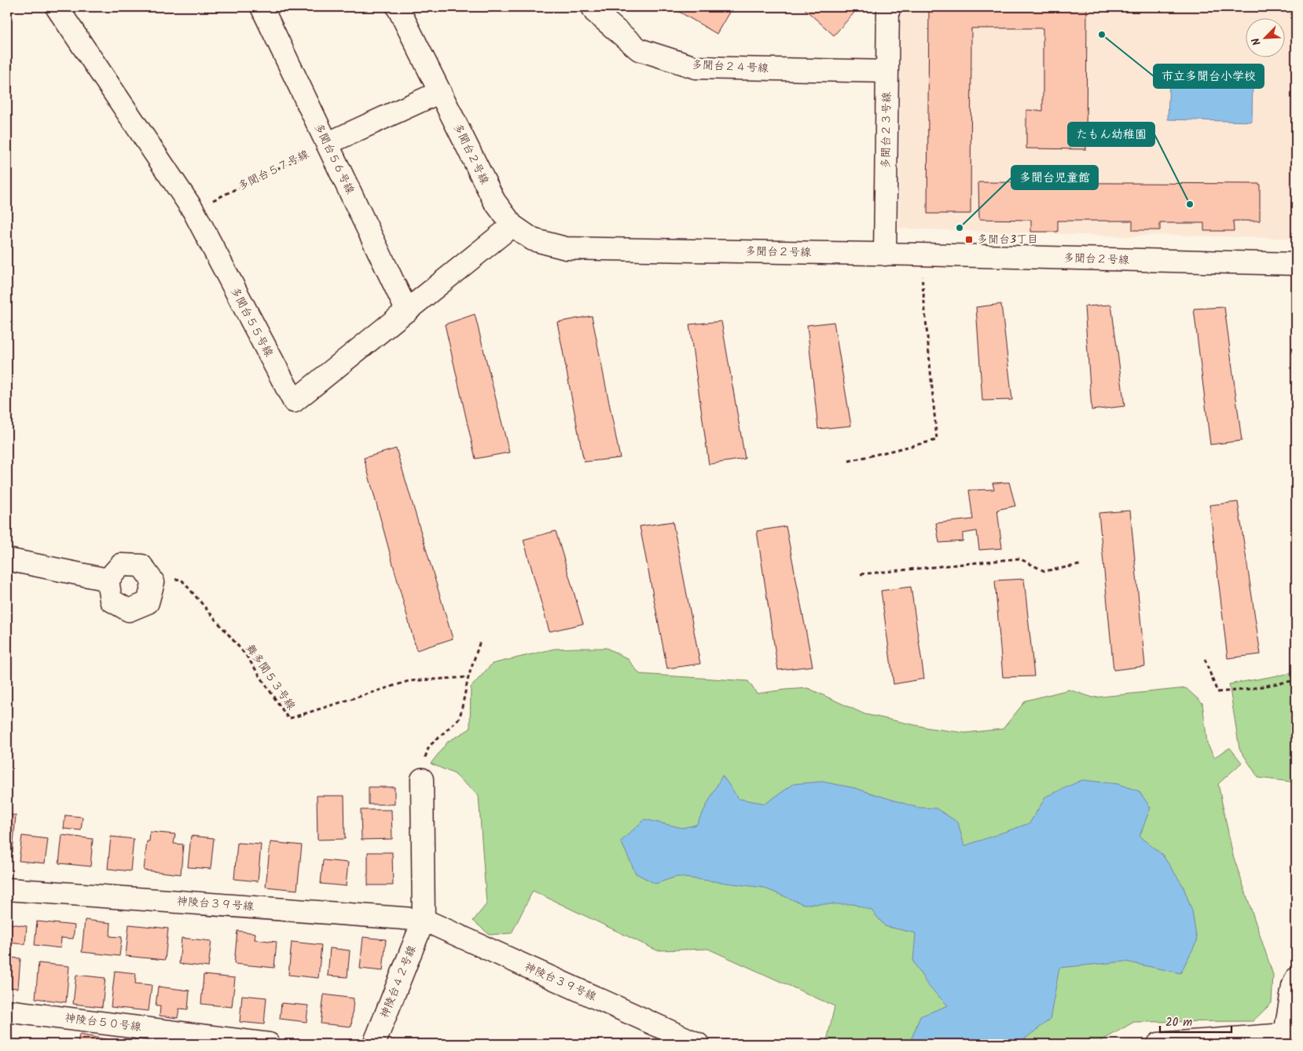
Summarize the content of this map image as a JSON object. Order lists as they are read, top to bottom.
{
  "streets": {
    "street": [
      "多聞台２４号線",
      "多聞台２３号線",
      "多聞台２号線",
      "多聞台５６号線",
      "多聞台５５号線",
      "神陵台３９号線",
      "神陵台４２号線",
      "神陵台５０号線"
    ],
    "path": ["多聞台５７号線", "舞多聞５３号線"]
  },
  "crossings": [
    ["多聞台２４号線", "多聞台２３号線"],
    ["多聞台２３号線", "多聞台２号線"],
    ["多聞台２号線", "多聞台５５号線"],
    ["多聞台５６号線", "多聞台５７号線"],
    ["多聞台５６号線", "多聞台５５号線"],
    ["多聞台５７号線", "多聞台５５号線"],
    ["神陵台３９号線", "神陵台４２号線"]
  ],
  "places": {
    "other": ["市立多聞台小学校", "たもん幼稚園", "多聞台児童館"],
    "transit": ["多聞台3丁目"]
  },
  "scale_bar": "20 m",
  "north": "bottom left"
}
